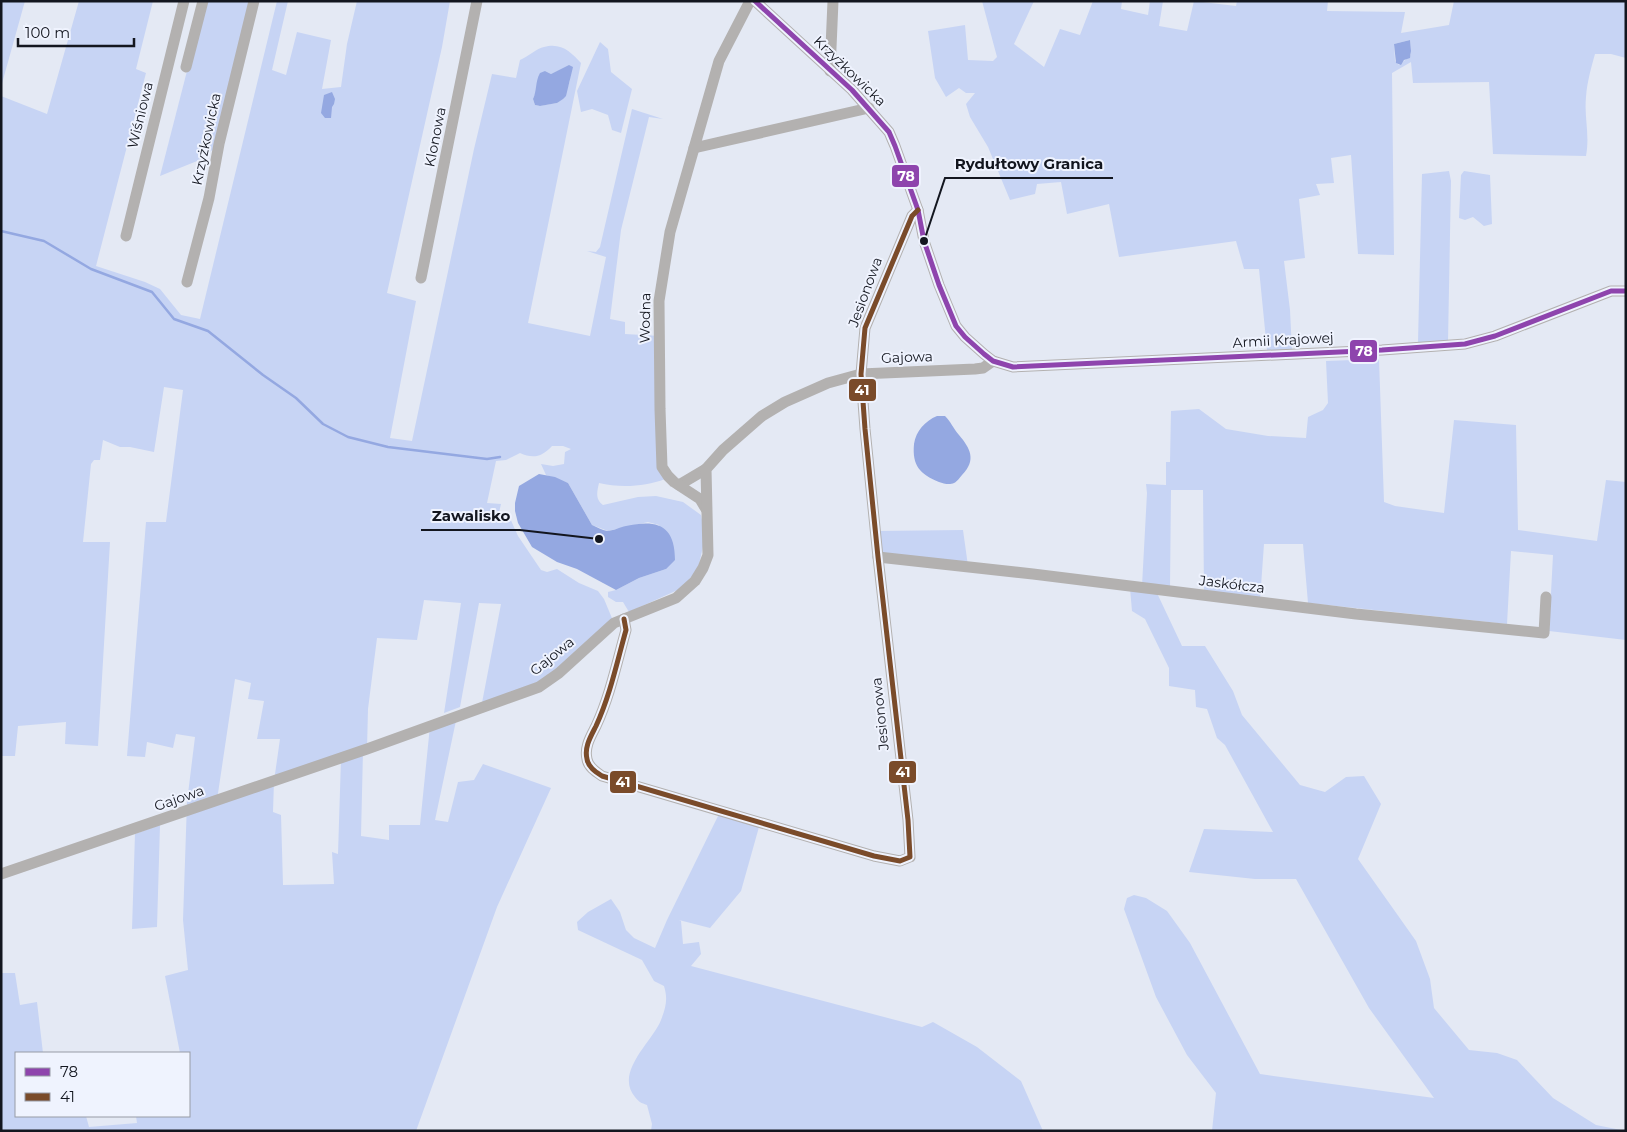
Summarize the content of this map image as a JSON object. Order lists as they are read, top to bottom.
{
  "streets": {
    "street": [
      "Krzyżkowicka",
      "Wiśniowa",
      "Klonowa",
      "Jesionowa",
      "Wodna",
      "Armii Krajowej",
      "Gajowa",
      "Jaskółcza"
    ]
  },
  "crossings": [
    ["Krzyżkowicka", "Jesionowa"],
    ["Krzyżkowicka", "Armii Krajowej"],
    ["Krzyżkowicka", "Gajowa"],
    ["Jesionowa", "Gajowa"],
    ["Jesionowa", "Jaskółcza"],
    ["Wodna", "Gajowa"],
    ["Armii Krajowej", "Gajowa"]
  ],
  "places": ["Rydułtowy Granica", "Zawalisko"],
  "lines": ["transit line 78", "transit line 41"],
  "legend": ["78", "41"],
  "scale_bar": "100 m"
}
